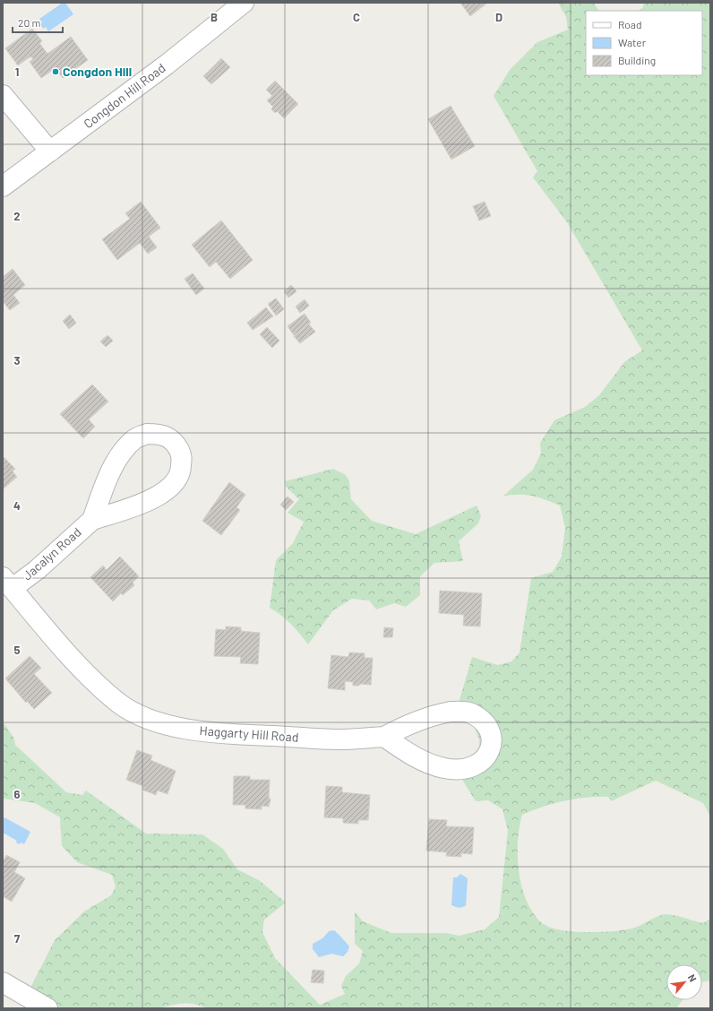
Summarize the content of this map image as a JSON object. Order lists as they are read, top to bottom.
{
  "streets": {
    "street": ["Congdon Hill Road", "Jacalyn Road", "Haggarty Hill Road"]
  },
  "crossings": [
    ["Jacalyn Road", "Haggarty Hill Road"]
  ],
  "places": ["Congdon Hill"],
  "legend": ["Road", "Water", "Building"],
  "scale_bar": "20 m",
  "north": "top right",
  "grid": {
    "columns": ["B", "C", "D"],
    "rows": [
      "1",
      "2",
      "3",
      "4",
      "5",
      "6",
      "7"
    ]
  }
}
